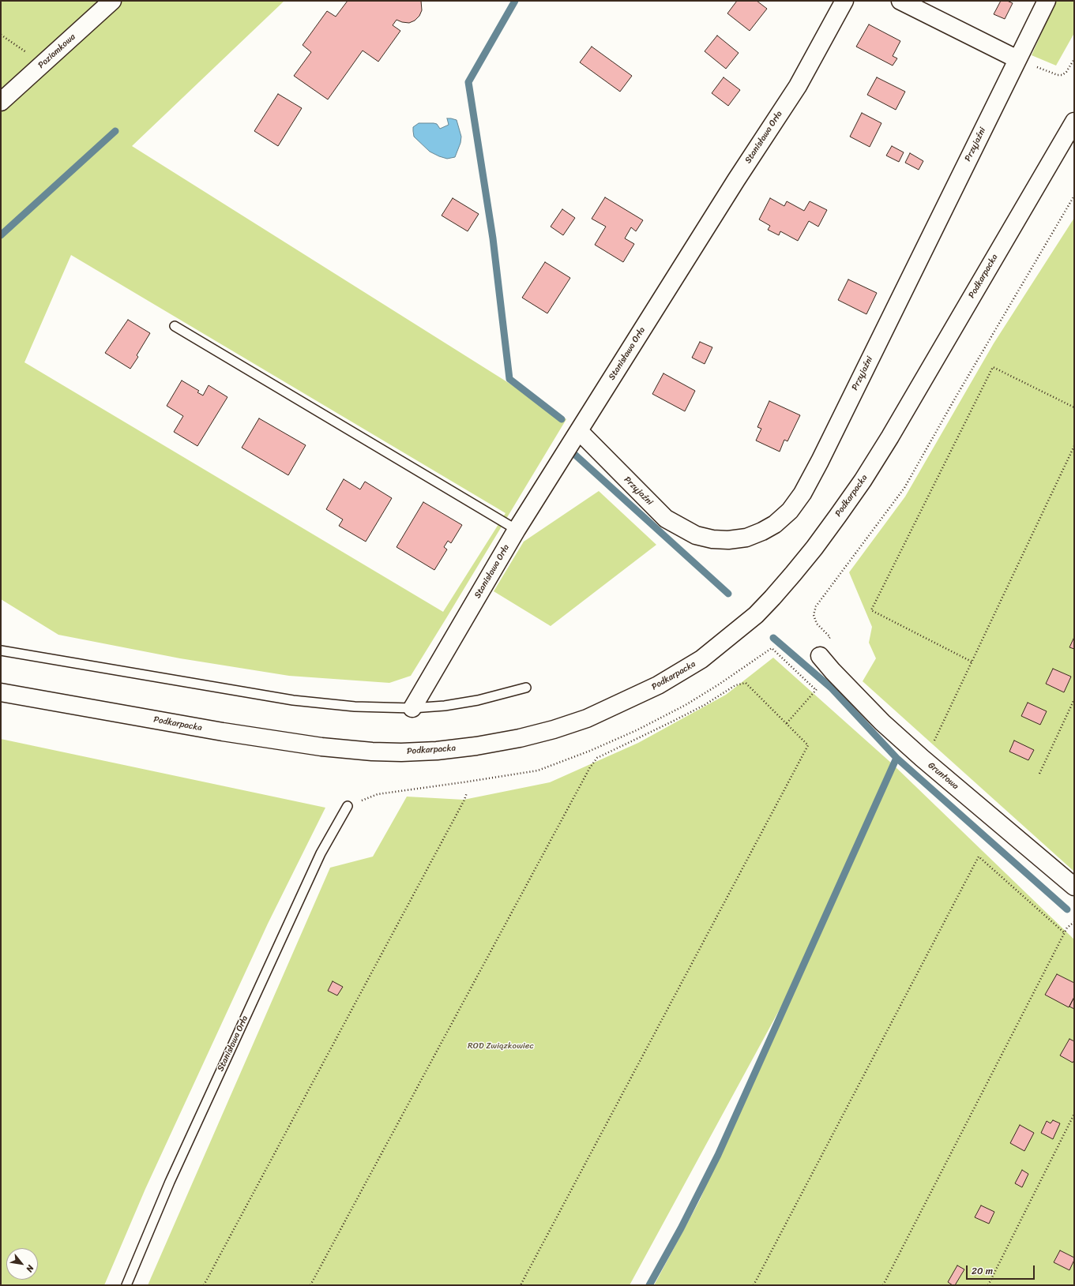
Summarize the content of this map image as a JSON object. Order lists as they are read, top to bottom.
{
  "streets": {
    "street": [
      "Poziomkowa",
      "Stanisława Orła",
      "Przyjaźni",
      "Podkarpacka",
      "Gruntowa"
    ]
  },
  "crossings": [
    ["Stanisława Orła", "Przyjaźni"]
  ],
  "parks": ["ROD Związkowiec"],
  "scale_bar": "20 m",
  "north": "bottom right"
}
